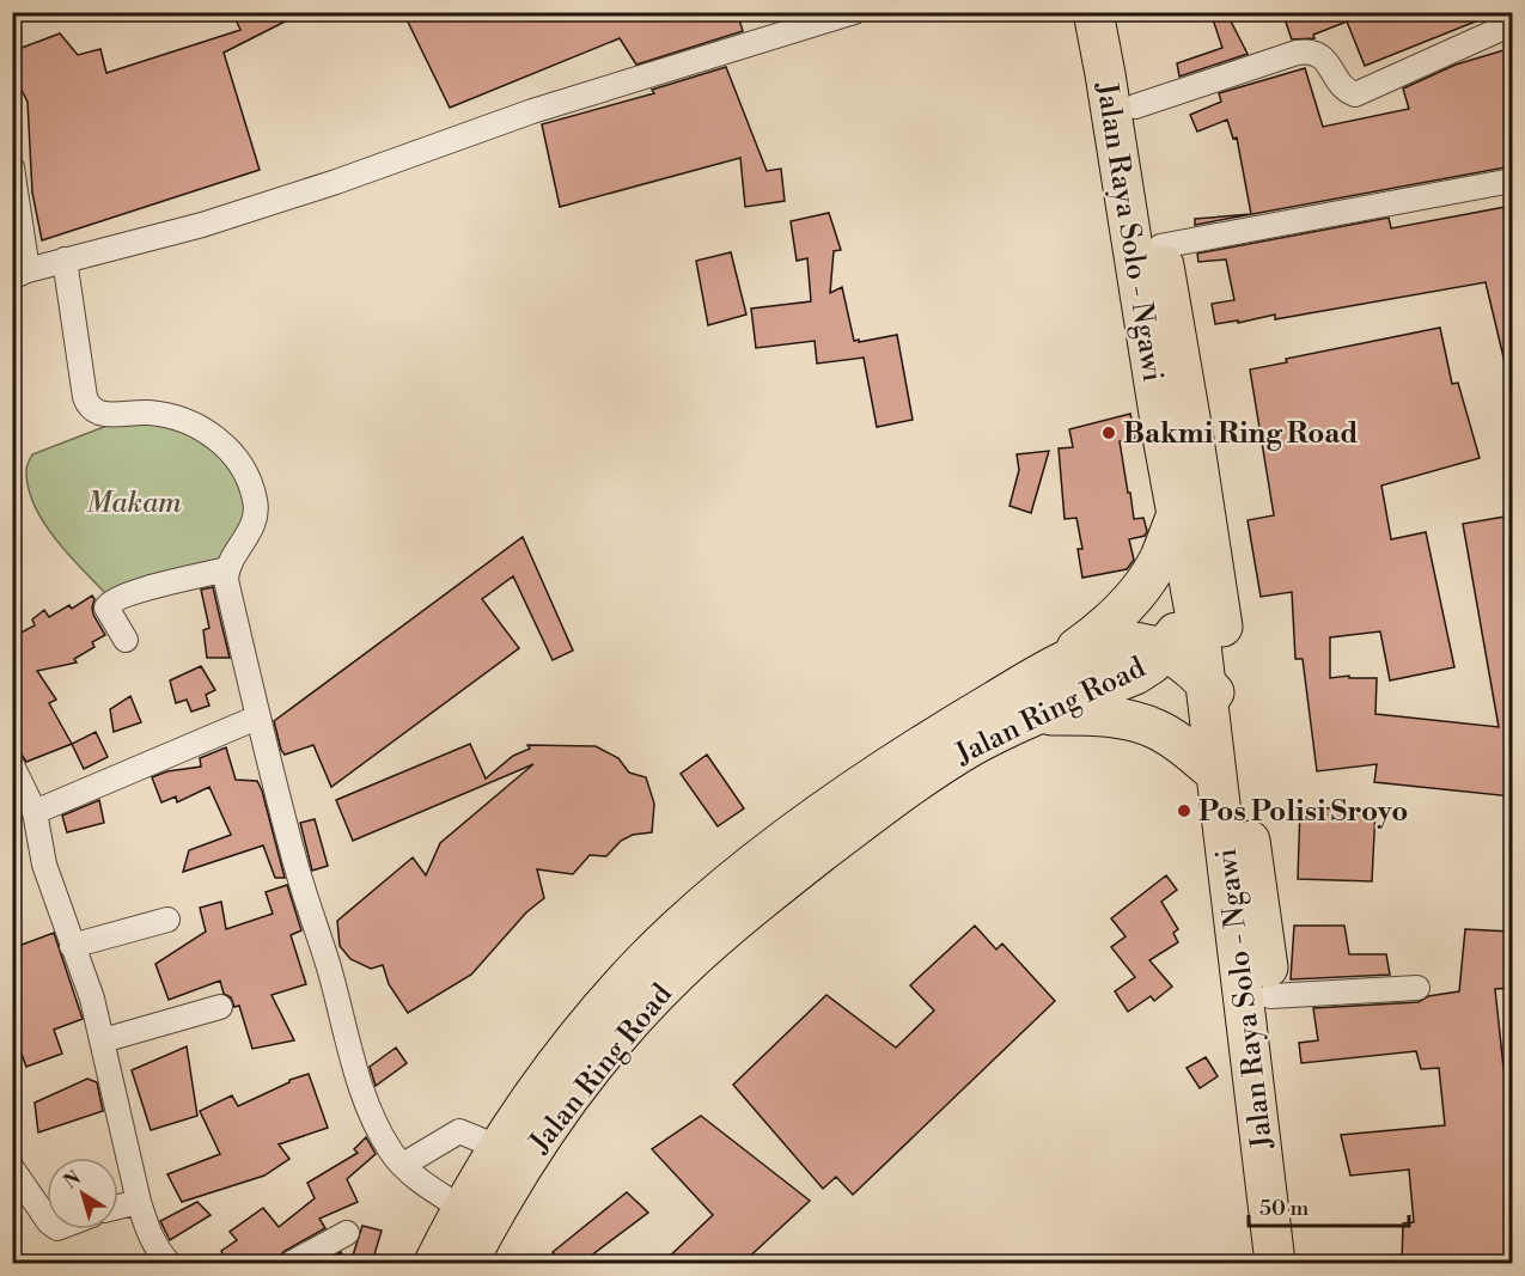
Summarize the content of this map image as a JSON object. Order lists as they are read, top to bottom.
{
  "streets": {
    "highway": ["Jalan Raya Solo - Ngawi", "Jalan Ring Road"]
  },
  "parks": ["Makam"],
  "places": ["Bakmi Ring Road", "Pos Polisi Sroyo"],
  "scale_bar": "50 m",
  "north": "top left"
}
